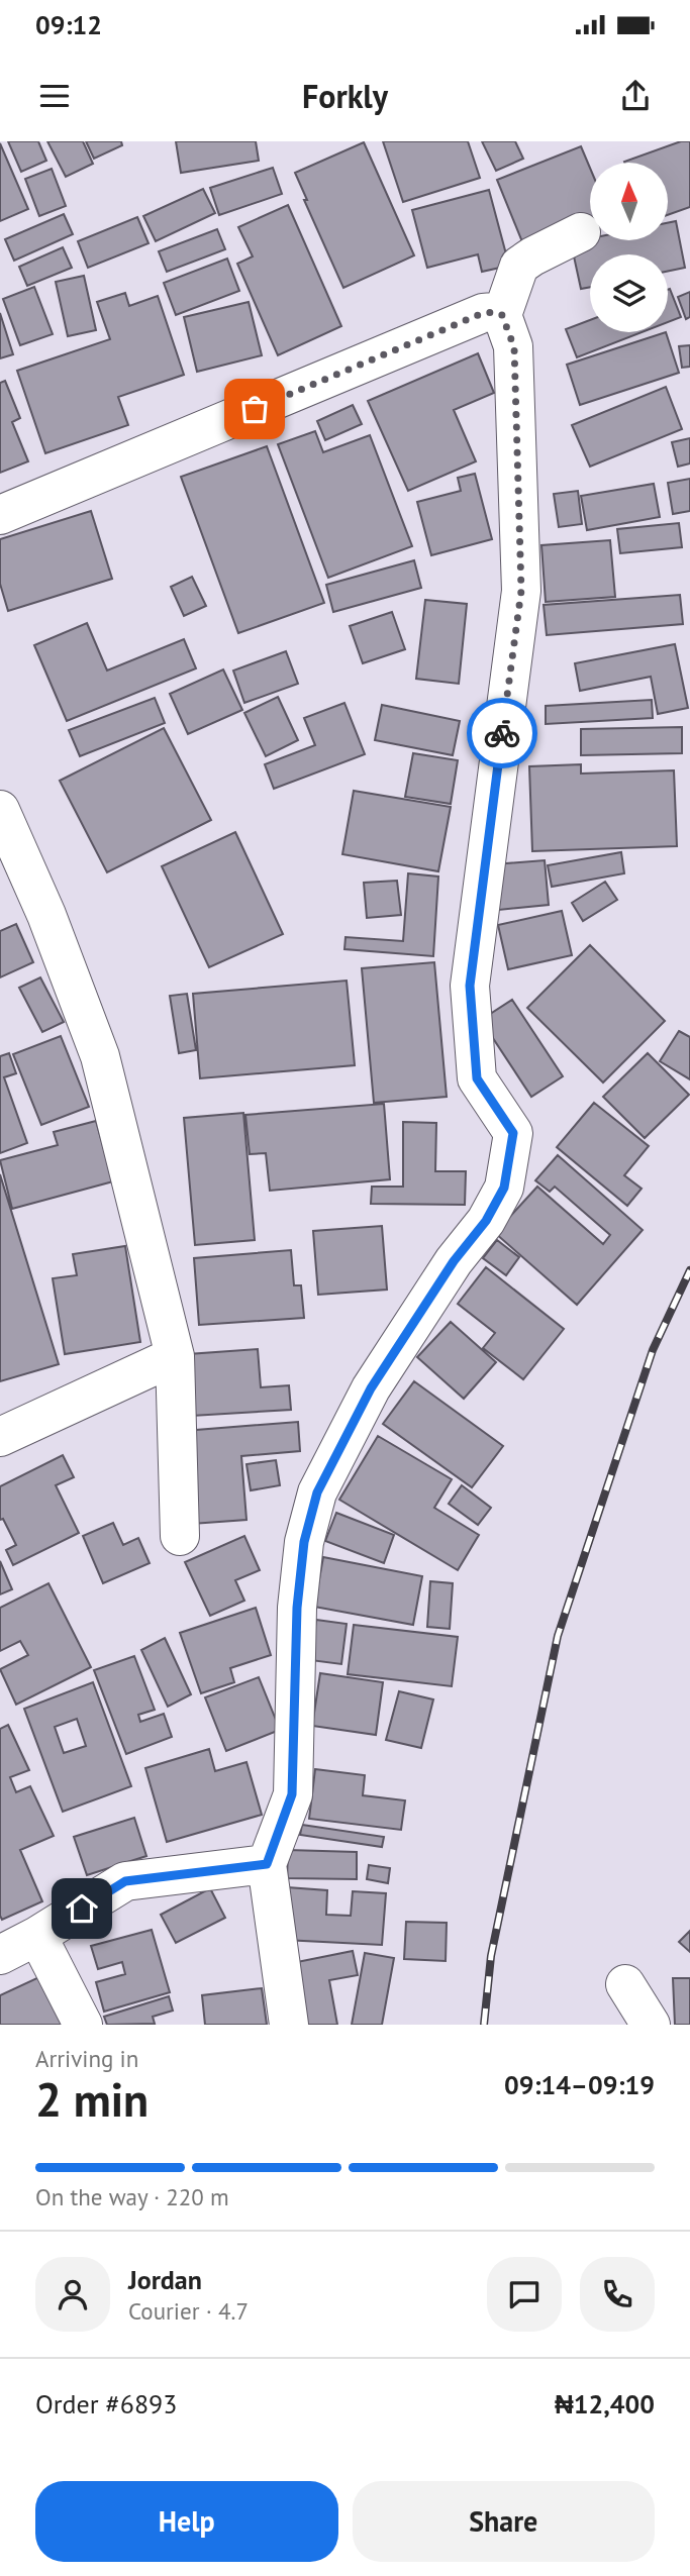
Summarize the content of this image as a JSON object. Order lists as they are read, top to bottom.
{
  "north": "top",
  "page": {
    "status": "09:12",
    "header": "Forkly",
    "heading": ["2 min", "Arriving in", "09:14–09:19"],
    "panel": [
      "Jordan",
      "Courier · 4.7",
      "Order #6893",
      "₦12,400"
    ],
    "bar": "On the way · 220 m",
    "buttons": ["Help", "Share"]
  }
}
